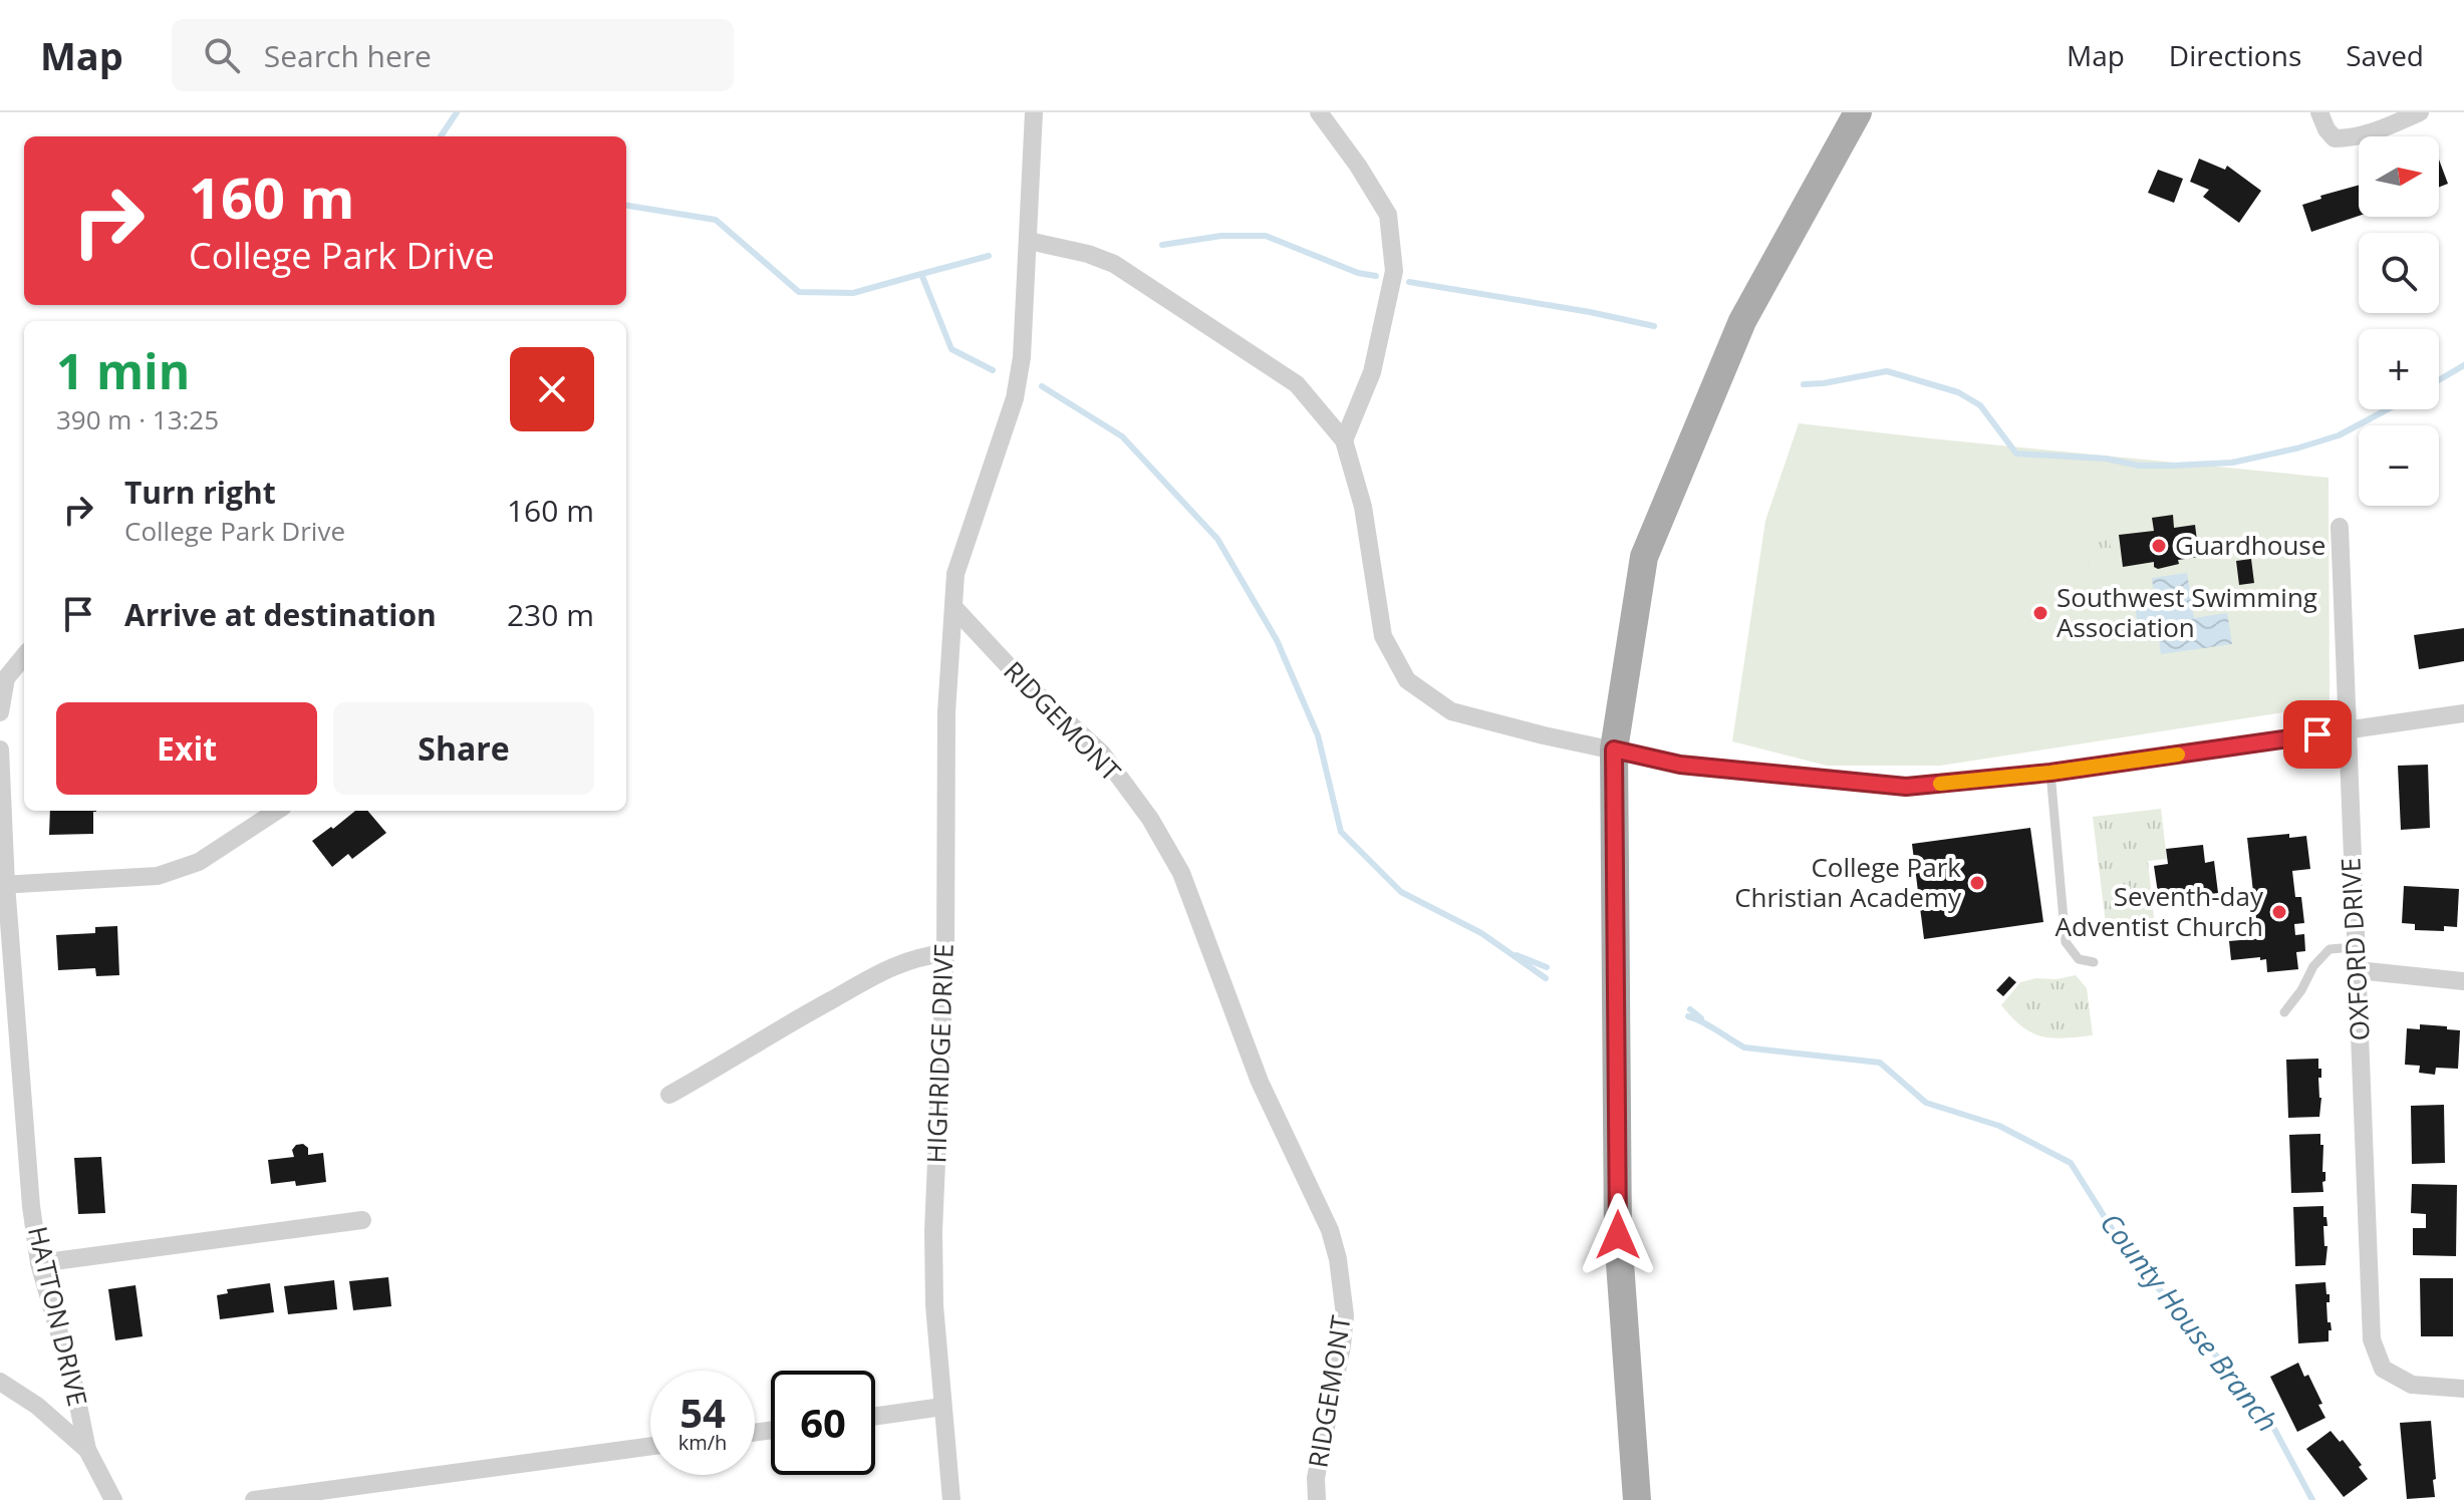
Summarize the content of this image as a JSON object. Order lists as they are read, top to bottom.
{
  "streets": {
    "street": [
      "RIDGEMONT",
      "OXFORD DRIVE",
      "HIGHRIDGE DRIVE",
      "HATTON DRIVE"
    ]
  },
  "crossings": [
    ["RIDGEMONT", "HIGHRIDGE DRIVE"]
  ],
  "water": ["County House Branch"],
  "places": [
    "Guardhouse",
    "Southwest Swimming Association",
    "College Park Christian Academy",
    "Seventh-day Adventist Church"
  ],
  "north": "right",
  "page": {
    "header": "Map",
    "search": "Search here",
    "nav": ["Map", "Directions", "Saved"],
    "map_buttons": ["+", "−"],
    "turn": ["160 m", "College Park Drive"],
    "heading": ["1 min", "390 m · 13:25"],
    "list": [
      {
        "name": "Turn right",
        "note": "College Park Drive",
        "value": "160 m"
      },
      {
        "name": "Arrive at destination",
        "value": "230 m"
      }
    ],
    "buttons": ["Exit", "Share"],
    "speed": "54 km/h",
    "limit": "60"
  }
}
